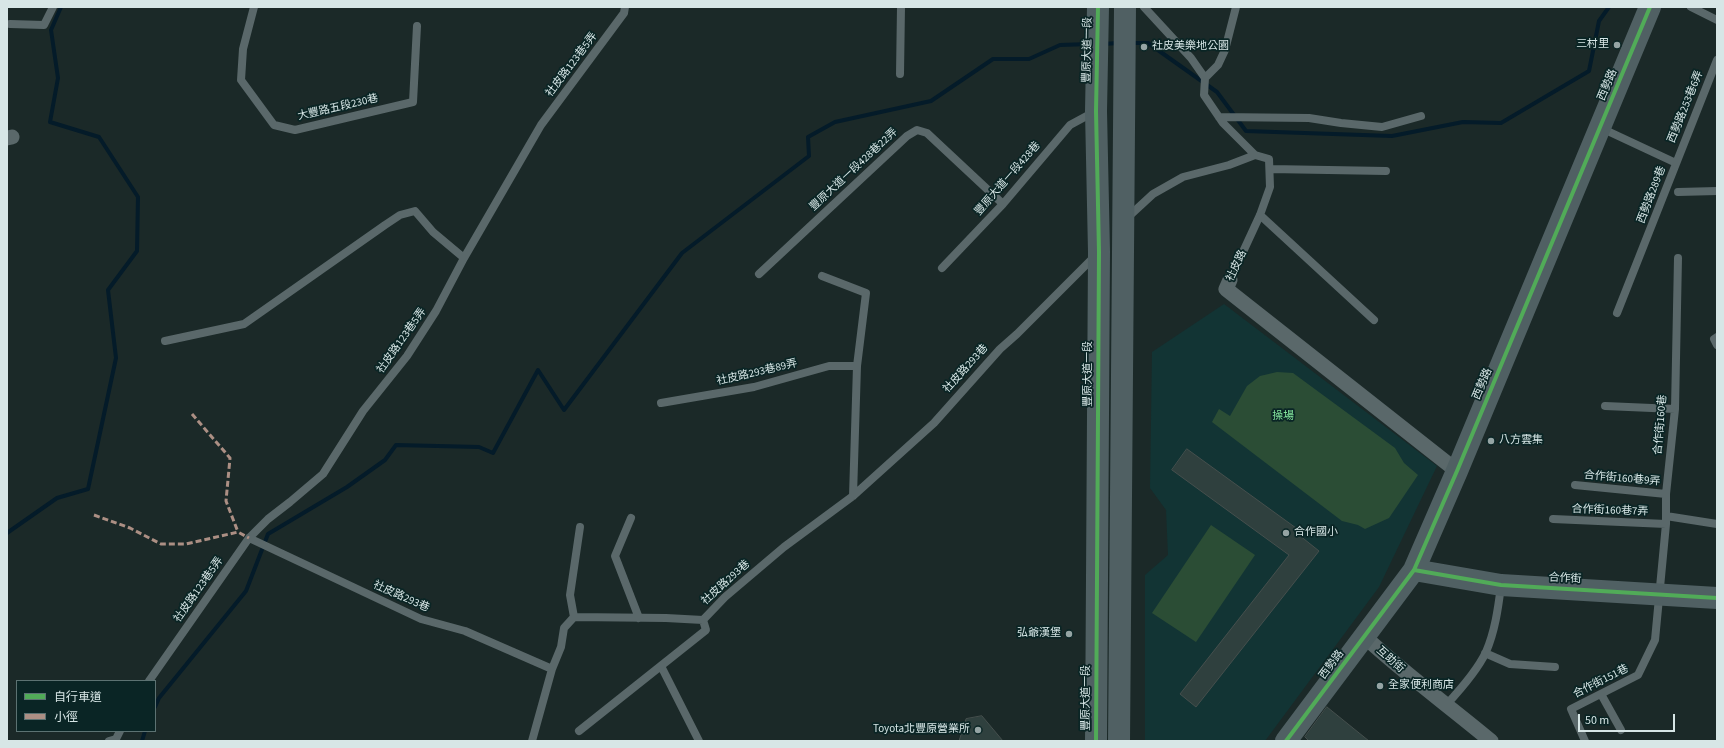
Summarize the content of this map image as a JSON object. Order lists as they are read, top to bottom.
{
  "streets": {
    "street": [
      "豐原大道一段",
      "西勢路",
      "社皮路",
      "合作街",
      "互助街"
    ],
    "lane": [
      "社皮路123巷5弄",
      "西勢路253巷6弄",
      "大豐路五段230巷",
      "豐原大道一段428巷22弄",
      "豐原大道一段428巷",
      "西勢路289巷",
      "社皮路293巷",
      "社皮路293巷89弄",
      "合作街160巷",
      "合作街160巷9弄",
      "合作街160巷7弄",
      "合作街151巷"
    ]
  },
  "crossings": [
    ["豐原大道一段", "豐原大道一段428巷"],
    ["豐原大道一段", "社皮路293巷"],
    ["社皮路123巷5弄", "社皮路293巷"],
    ["西勢路", "西勢路289巷"],
    ["西勢路", "社皮路"],
    ["西勢路", "合作街"],
    ["西勢路", "互助街"],
    ["西勢路253巷6弄", "西勢路289巷"],
    ["豐原大道一段428巷22弄", "豐原大道一段428巷"],
    ["合作街160巷", "合作街160巷9弄"],
    ["合作街160巷", "合作街160巷7弄"],
    ["合作街160巷", "合作街"],
    ["合作街160巷", "合作街151巷"],
    ["合作街", "合作街151巷"]
  ],
  "parks": ["操場"],
  "places": [
    "三村里",
    "社皮美樂地公園",
    "八方雲集",
    "合作國小",
    "弘爺漢堡",
    "全家便利商店",
    "Toyota北豐原營業所"
  ],
  "legend": ["自行車道", "小徑"],
  "scale_bar": "50 m"
}
